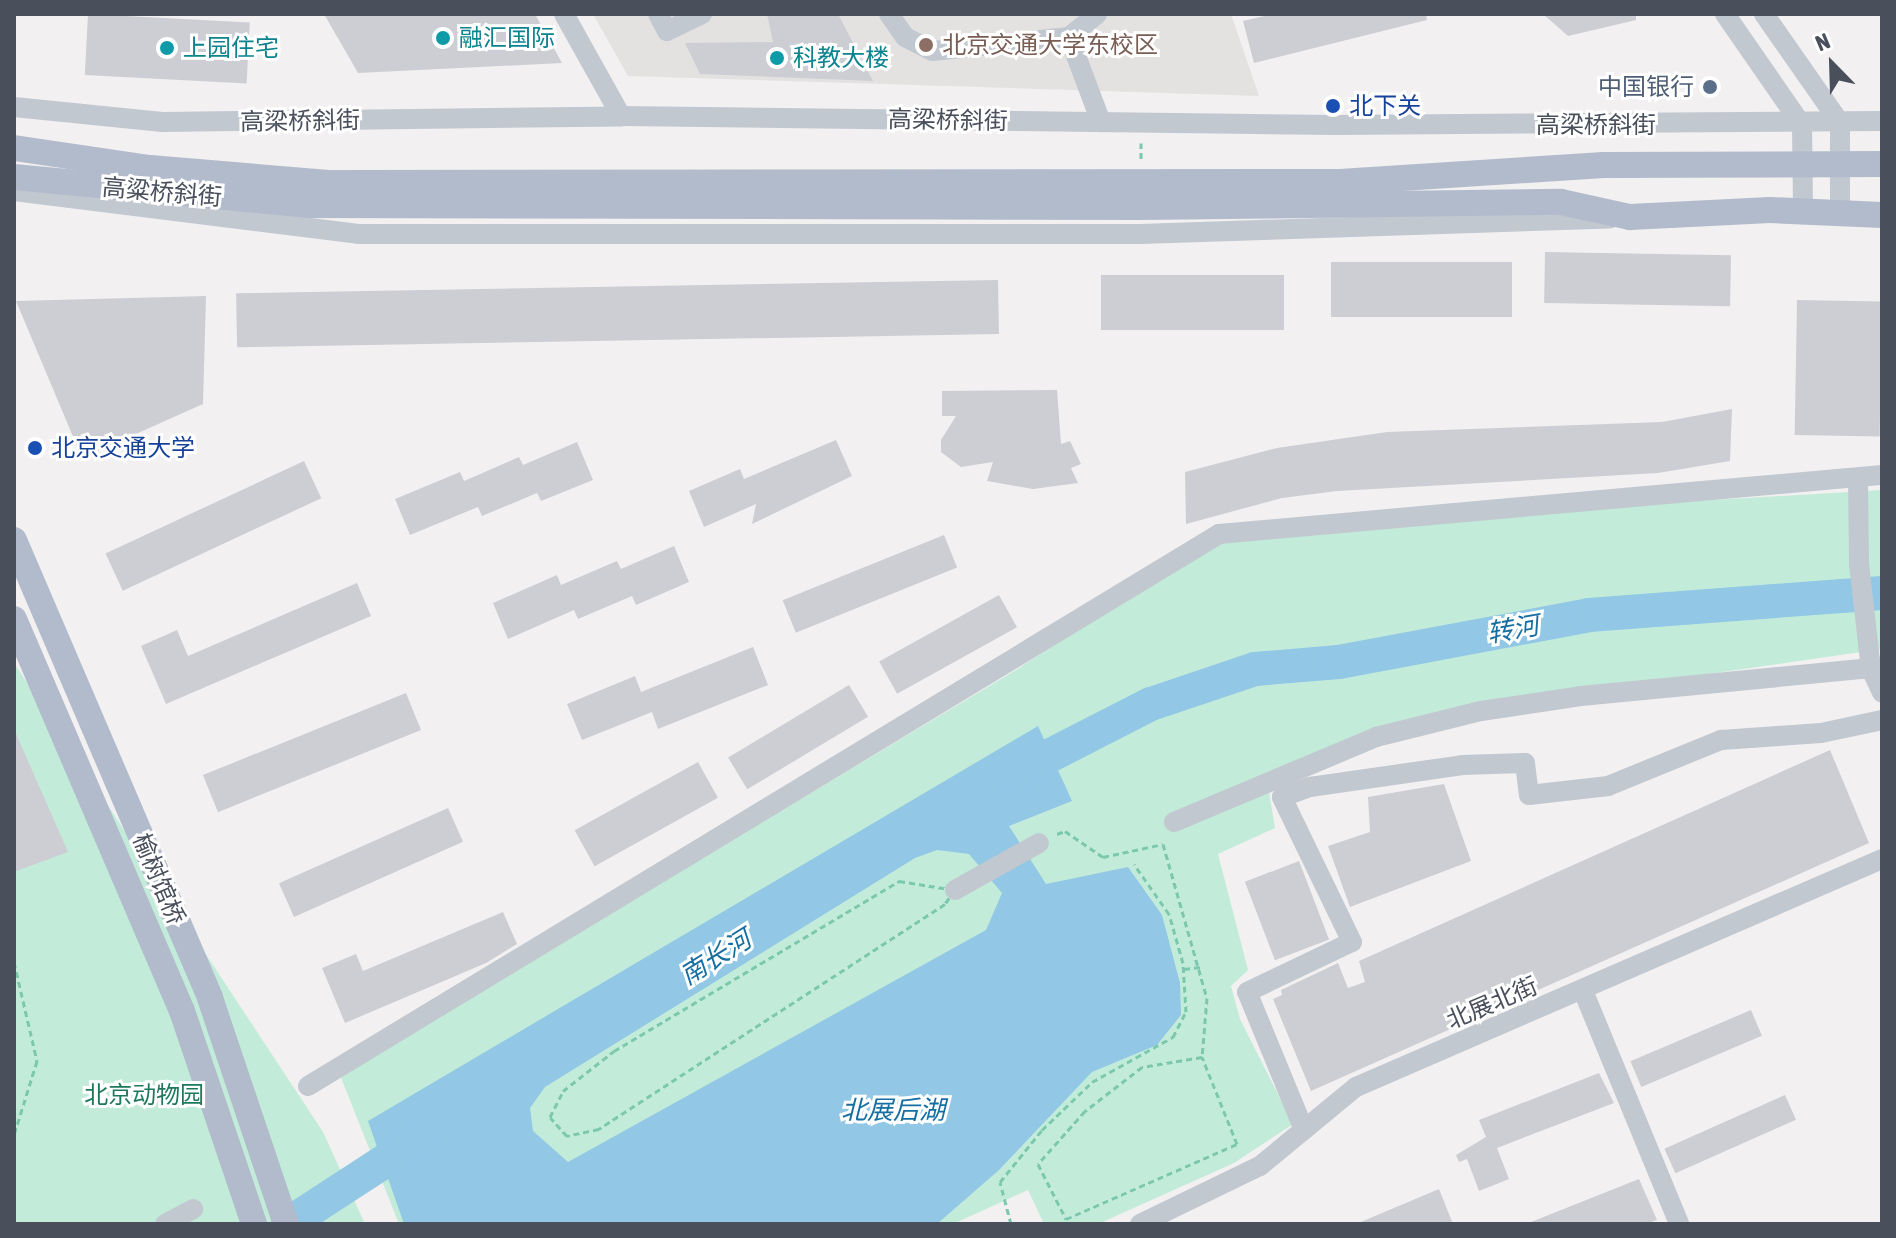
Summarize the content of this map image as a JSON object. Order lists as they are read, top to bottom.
{
  "streets": {
    "main road": ["高梁桥斜街", "高粱桥斜街", "榆树馆桥"],
    "street": ["北展北街"]
  },
  "water": ["转河", "南长河", "北展后湖"],
  "parks": ["北京动物园"],
  "places": [
    "融汇国际",
    "北京交通大学东校区",
    "上园住宅",
    "科教大楼",
    "中国银行",
    "北下关",
    "北京交通大学"
  ],
  "north": "top left"
}
